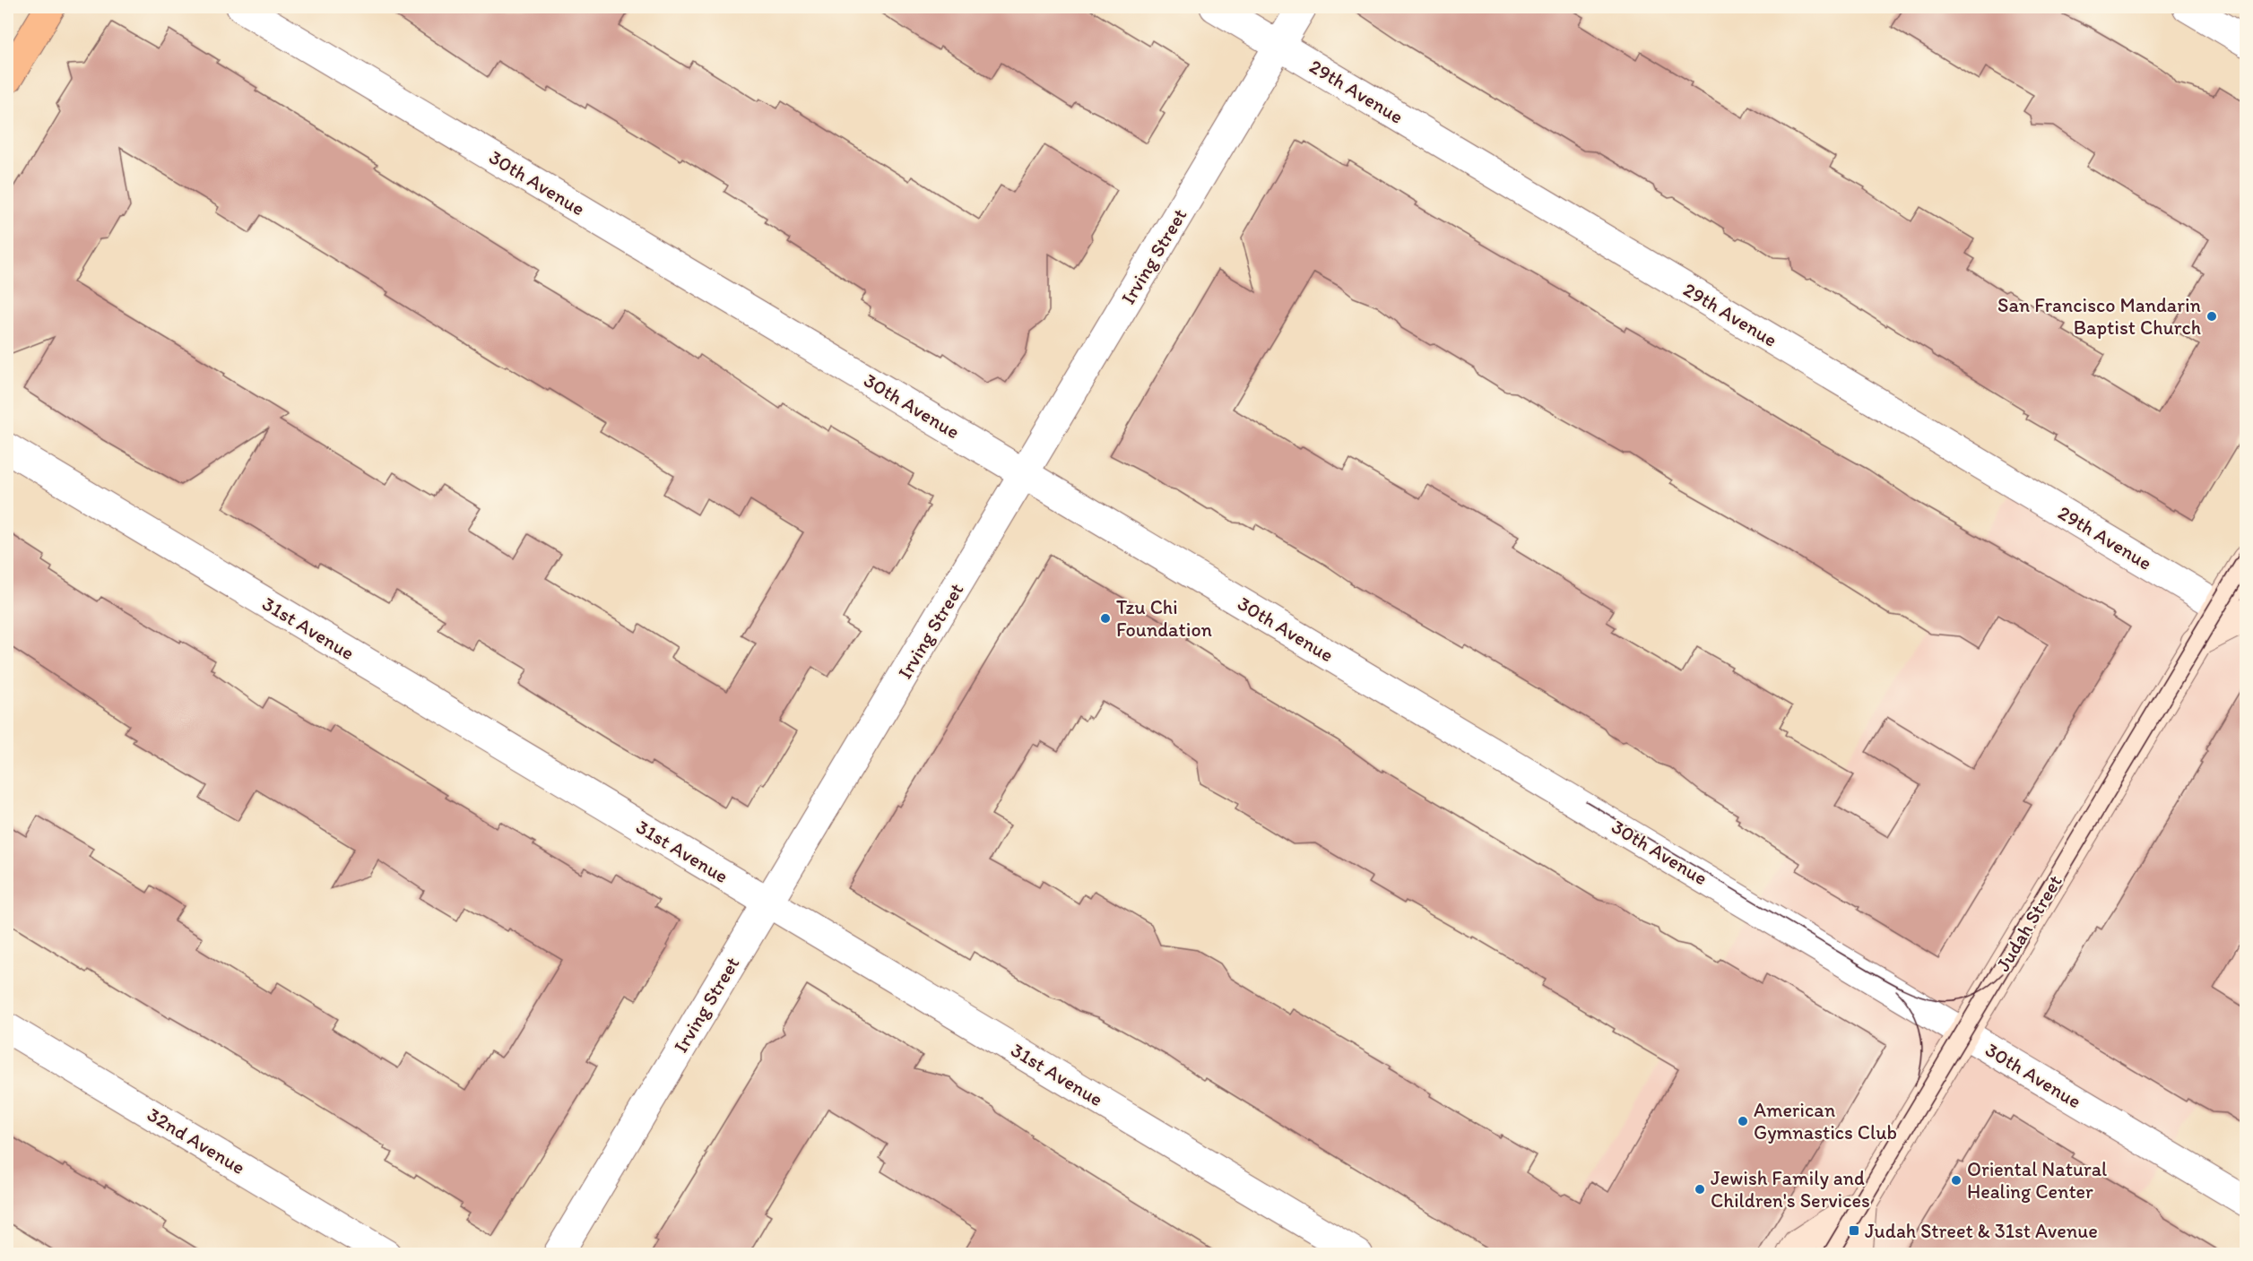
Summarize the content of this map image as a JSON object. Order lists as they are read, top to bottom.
{
  "streets": {
    "street": [
      "29th Avenue",
      "30th Avenue",
      "Irving Street",
      "31st Avenue",
      "Judah Street",
      "32nd Avenue"
    ]
  },
  "crossings": [
    ["29th Avenue", "Irving Street"],
    ["29th Avenue", "Judah Street"],
    ["30th Avenue", "Irving Street"],
    ["30th Avenue", "Judah Street"],
    ["Irving Street", "31st Avenue"]
  ],
  "places": {
    "other": [
      "San Francisco Mandarin Baptist Church",
      "Tzu Chi Foundation",
      "American Gymnastics Club",
      "Oriental Natural Healing Center",
      "Jewish Family and Children's Services"
    ],
    "transit": ["Judah Street & 31st Avenue"]
  }
}
